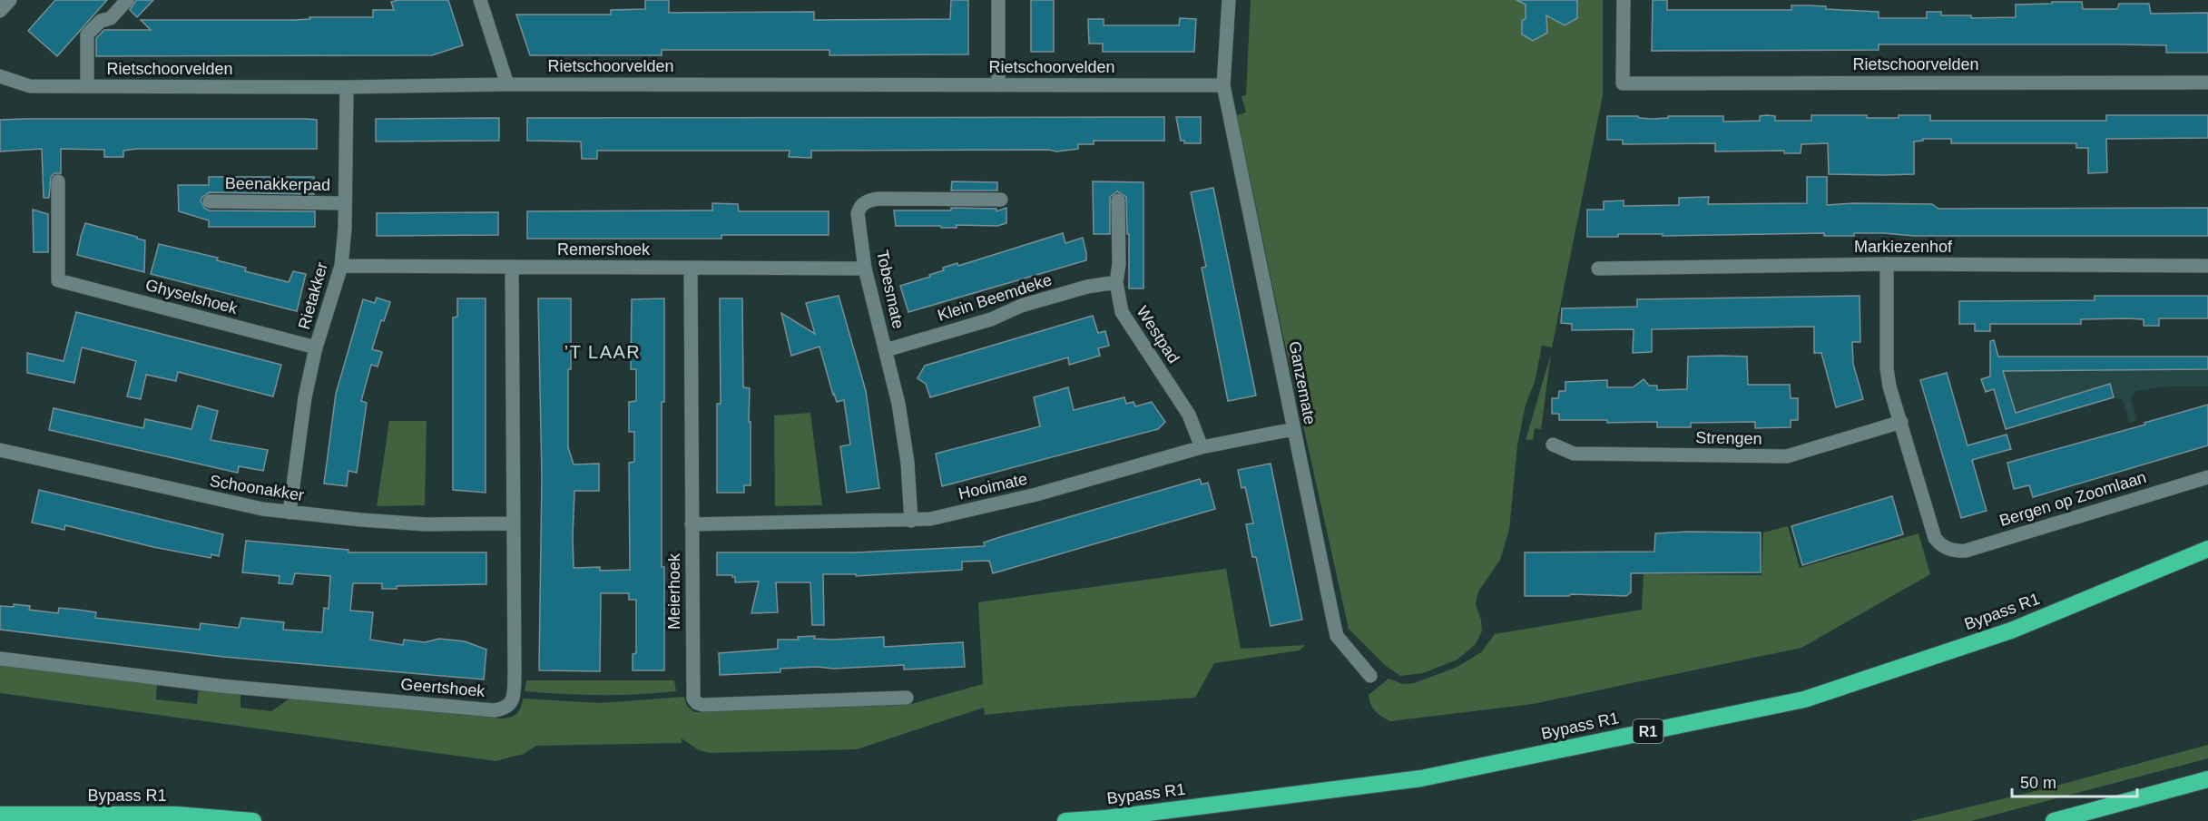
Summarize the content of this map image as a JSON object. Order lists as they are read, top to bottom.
{
  "streets": {
    "highway": ["Bypass R1", "R1"],
    "street": [
      "Rietschoorvelden",
      "Beenakkerpad",
      "Markiezenhof",
      "Remershoek",
      "Tobesmate",
      "Rietakker",
      "Ghyselshoek",
      "Klein Beemdeke",
      "Westpad",
      "Ganzemate",
      "Strengen",
      "Hooimate",
      "Schoonakker",
      "Bergen op Zoomlaan",
      "Meierhoek",
      "Geertshoek"
    ]
  },
  "crossings": [
    ["Rietschoorvelden", "Rietakker"],
    ["Rietschoorvelden", "Ganzemate"],
    ["Beenakkerpad", "Rietakker"],
    ["Remershoek", "Tobesmate"],
    ["Remershoek", "Rietakker"],
    ["Remershoek", "Meierhoek"],
    ["Remershoek", "Geertshoek"],
    ["Tobesmate", "Klein Beemdeke"],
    ["Tobesmate", "Hooimate"],
    ["Rietakker", "Ghyselshoek"],
    ["Rietakker", "Schoonakker"],
    ["Klein Beemdeke", "Westpad"],
    ["Westpad", "Hooimate"],
    ["Ganzemate", "Hooimate"],
    ["Strengen", "Bergen op Zoomlaan"],
    ["Hooimate", "Meierhoek"],
    ["Schoonakker", "Geertshoek"]
  ],
  "districts": ["’T LAAR"],
  "scale_bar": "50 m"
}
